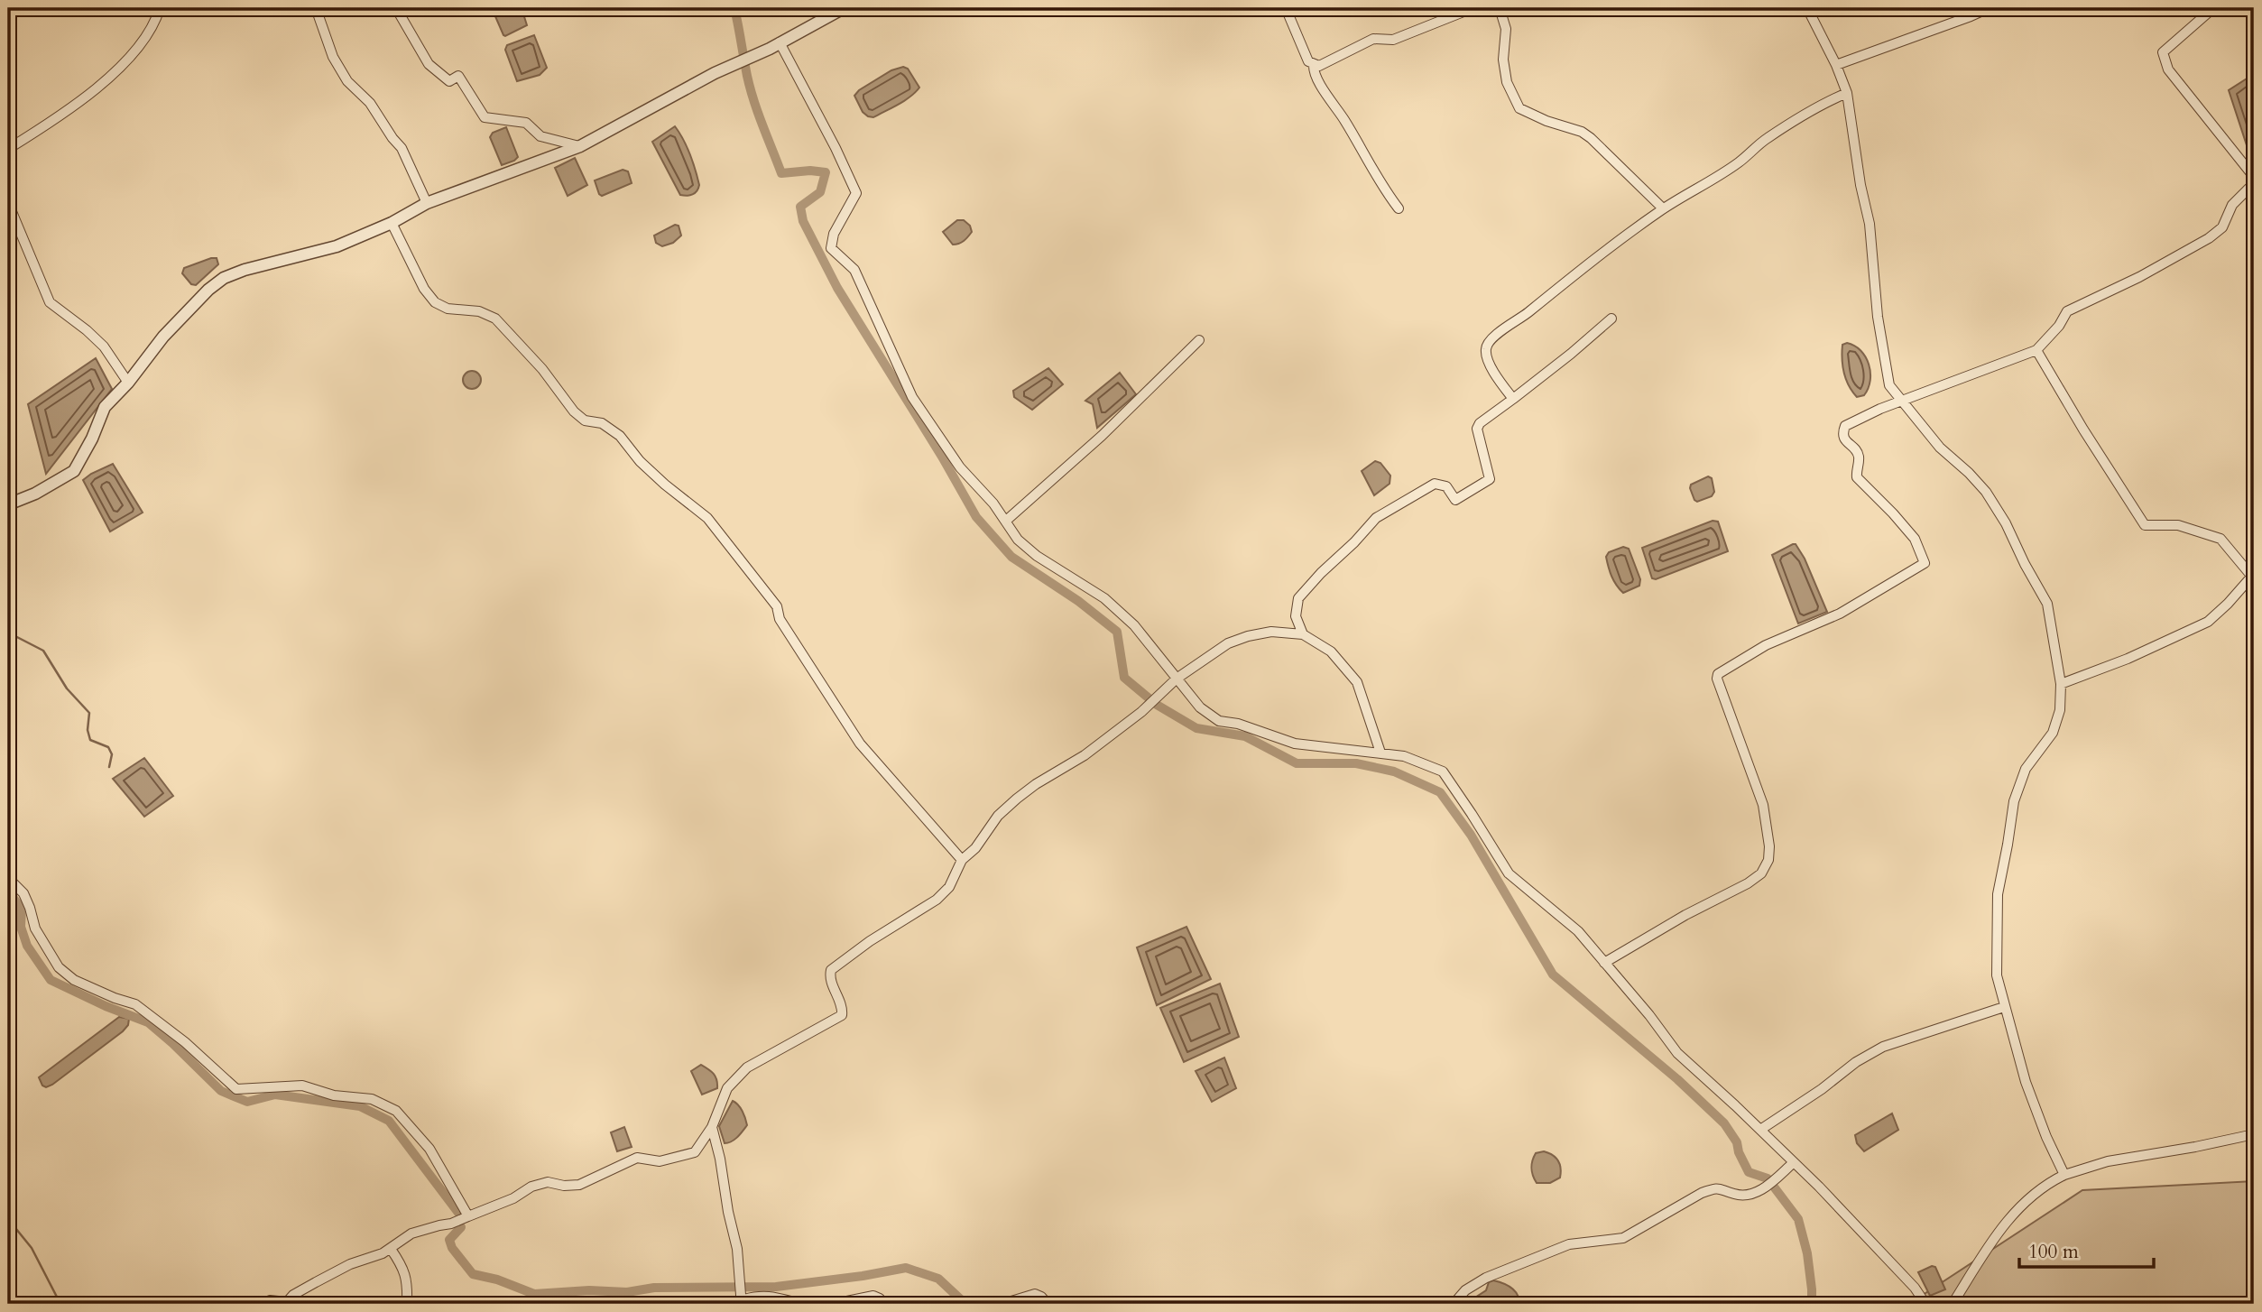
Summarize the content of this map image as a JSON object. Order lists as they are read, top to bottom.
{
  "scale_bar": "100 m"
}
